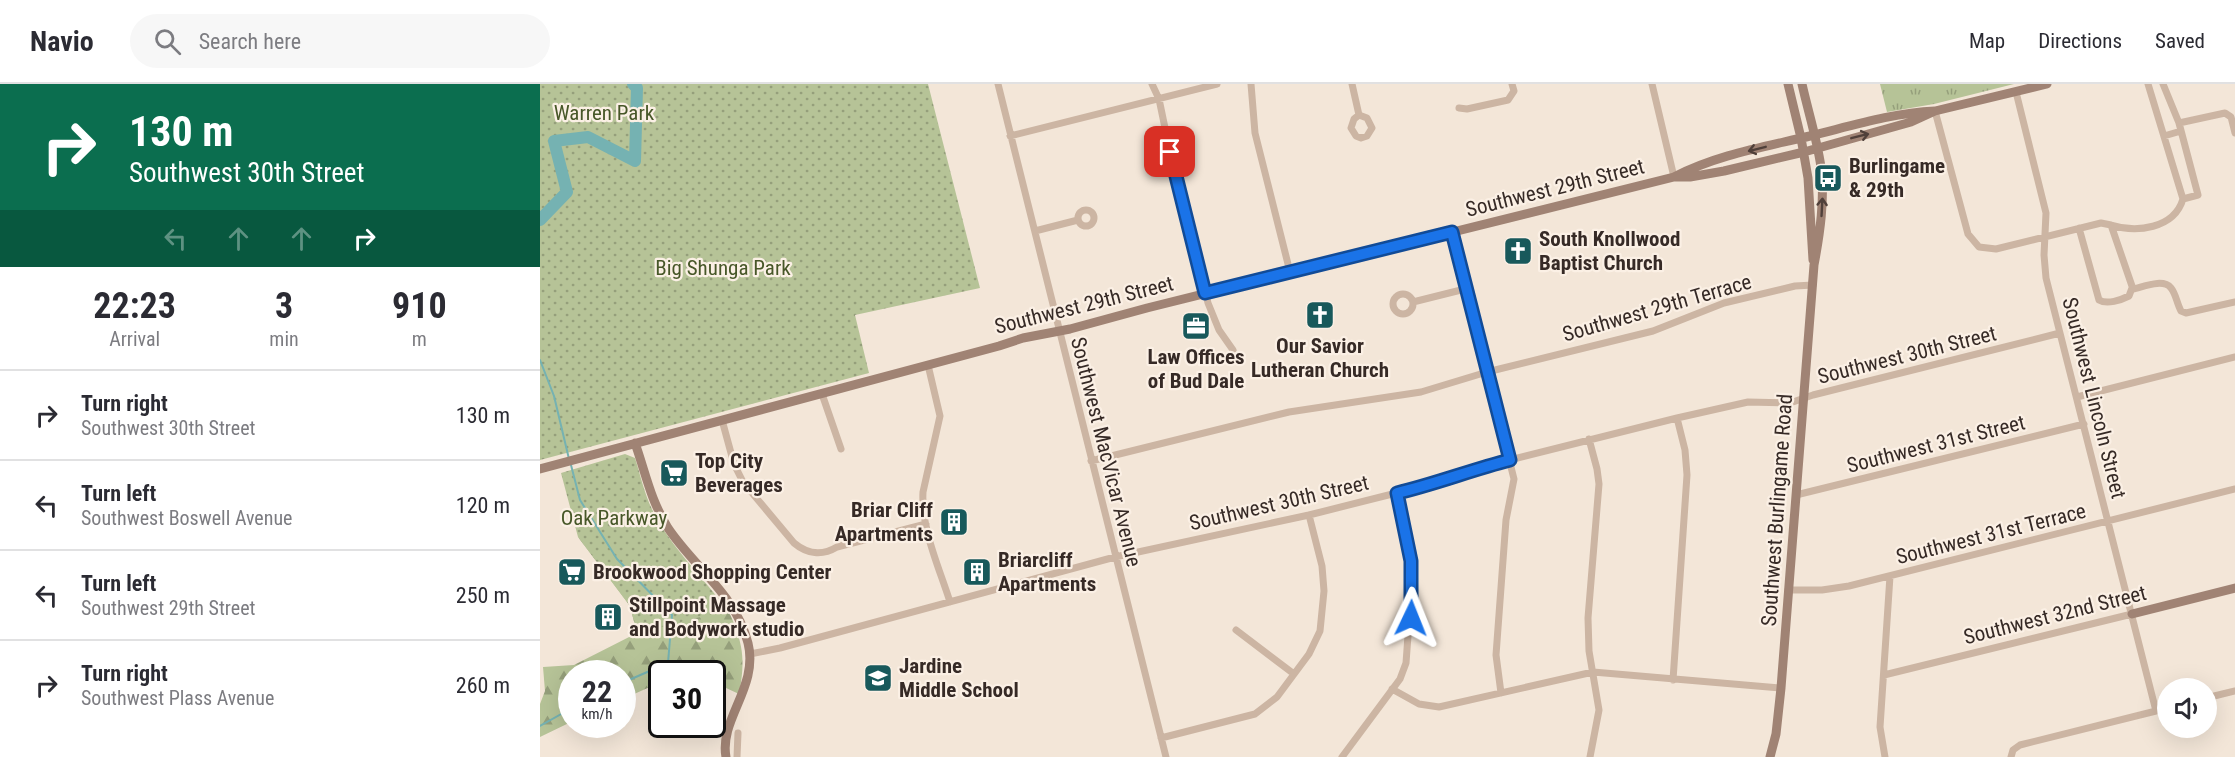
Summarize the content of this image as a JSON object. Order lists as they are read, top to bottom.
{
  "streets": {
    "main road": ["Southwest 29th Street", "Southwest Burlingame Road", "Southwest 32nd Street"],
    "street": [
      "Southwest 29th Terrace",
      "Southwest 30th Street",
      "Southwest Lincoln Street",
      "Southwest 31st Street",
      "Southwest MacVicar Avenue",
      "Southwest 31st Terrace"
    ]
  },
  "crossings": [
    ["Southwest 29th Street", "Southwest Lincoln Street"],
    ["Southwest 29th Street", "Southwest MacVicar Avenue"],
    ["Southwest 29th Street", "Southwest Burlingame Road"],
    ["Southwest 29th Terrace", "Southwest MacVicar Avenue"],
    ["Southwest 29th Terrace", "Southwest Burlingame Road"],
    ["Southwest 30th Street", "Southwest Lincoln Street"],
    ["Southwest 30th Street", "Southwest MacVicar Avenue"],
    ["Southwest 30th Street", "Southwest Burlingame Road"],
    ["Southwest Lincoln Street", "Southwest 31st Street"],
    ["Southwest Lincoln Street", "Southwest 31st Terrace"],
    ["Southwest Lincoln Street", "Southwest 32nd Street"],
    ["Southwest 31st Street", "Southwest Burlingame Road"],
    ["Southwest Burlingame Road", "Southwest 31st Terrace"]
  ],
  "parks": ["Warren Park", "Big Shunga Park", "Oak Parkway"],
  "places": {
    "bus stop": ["Burlingame & 29th"],
    "church": ["South Knollwood Baptist Church", "Our Savior Lutheran Church"],
    "office": ["Law Offices of Bud Dale"],
    "supermarket": ["Top City Beverages", "Brookwood Shopping Center"],
    "building": ["Briar Cliff Apartments", "Briarcliff Apartments", "Stillpoint Massage and Bodywork studio"],
    "school or university": ["Jardine Middle School"]
  },
  "page": {
    "header": "Navio",
    "search": "Search here",
    "nav": ["Map", "Directions", "Saved"],
    "turn": ["130 m", "Southwest 30th Street"],
    "eta": [
      "22:23",
      "Arrival",
      "3",
      "min",
      "910",
      "m"
    ],
    "list": [
      {
        "name": "Turn right",
        "note": "Southwest 30th Street",
        "value": "130 m"
      },
      {
        "name": "Turn left",
        "note": "Southwest Boswell Avenue",
        "value": "120 m"
      },
      {
        "name": "Turn left",
        "note": "Southwest 29th Street",
        "value": "250 m"
      },
      {
        "name": "Turn right",
        "note": "Southwest Plass Avenue",
        "value": "260 m"
      }
    ],
    "speed": "22 km/h",
    "limit": "30"
  }
}
